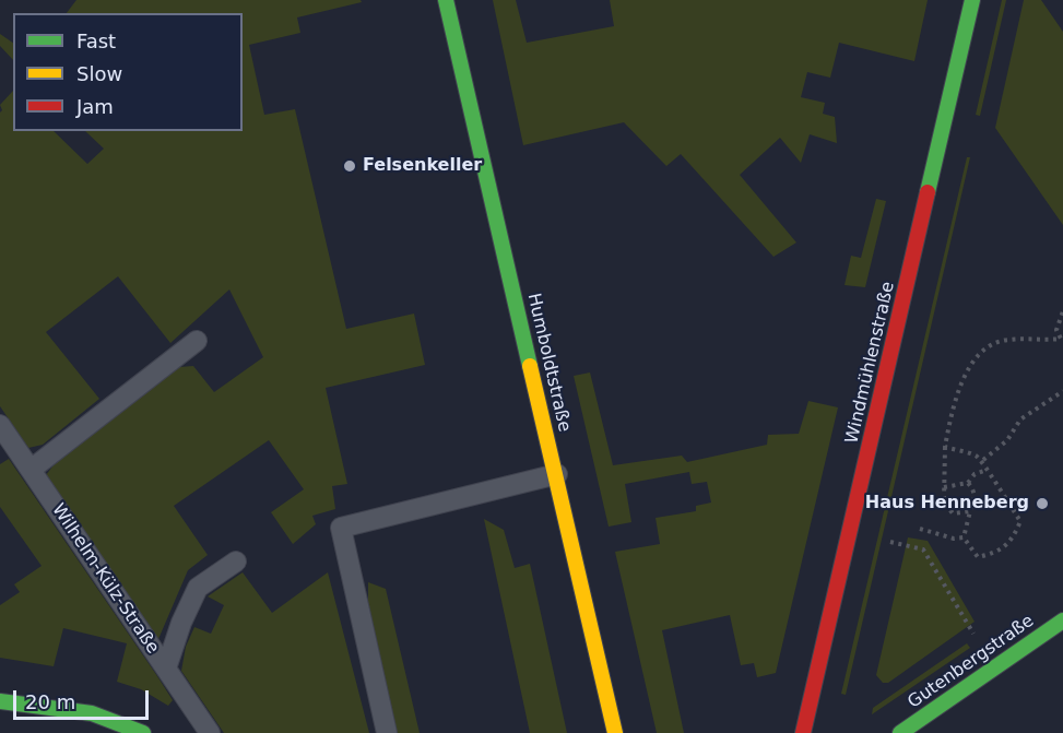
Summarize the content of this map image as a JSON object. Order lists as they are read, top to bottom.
{
  "streets": {
    "street": ["Humboldtstraße", "Windmühlenstraße", "Gutenbergstraße"],
    "lane": ["Wilhelm-Külz-Straße"]
  },
  "places": ["Felsenkeller", "Haus Henneberg"],
  "legend": ["Fast", "Slow", "Jam"],
  "scale_bar": "20 m"
}
